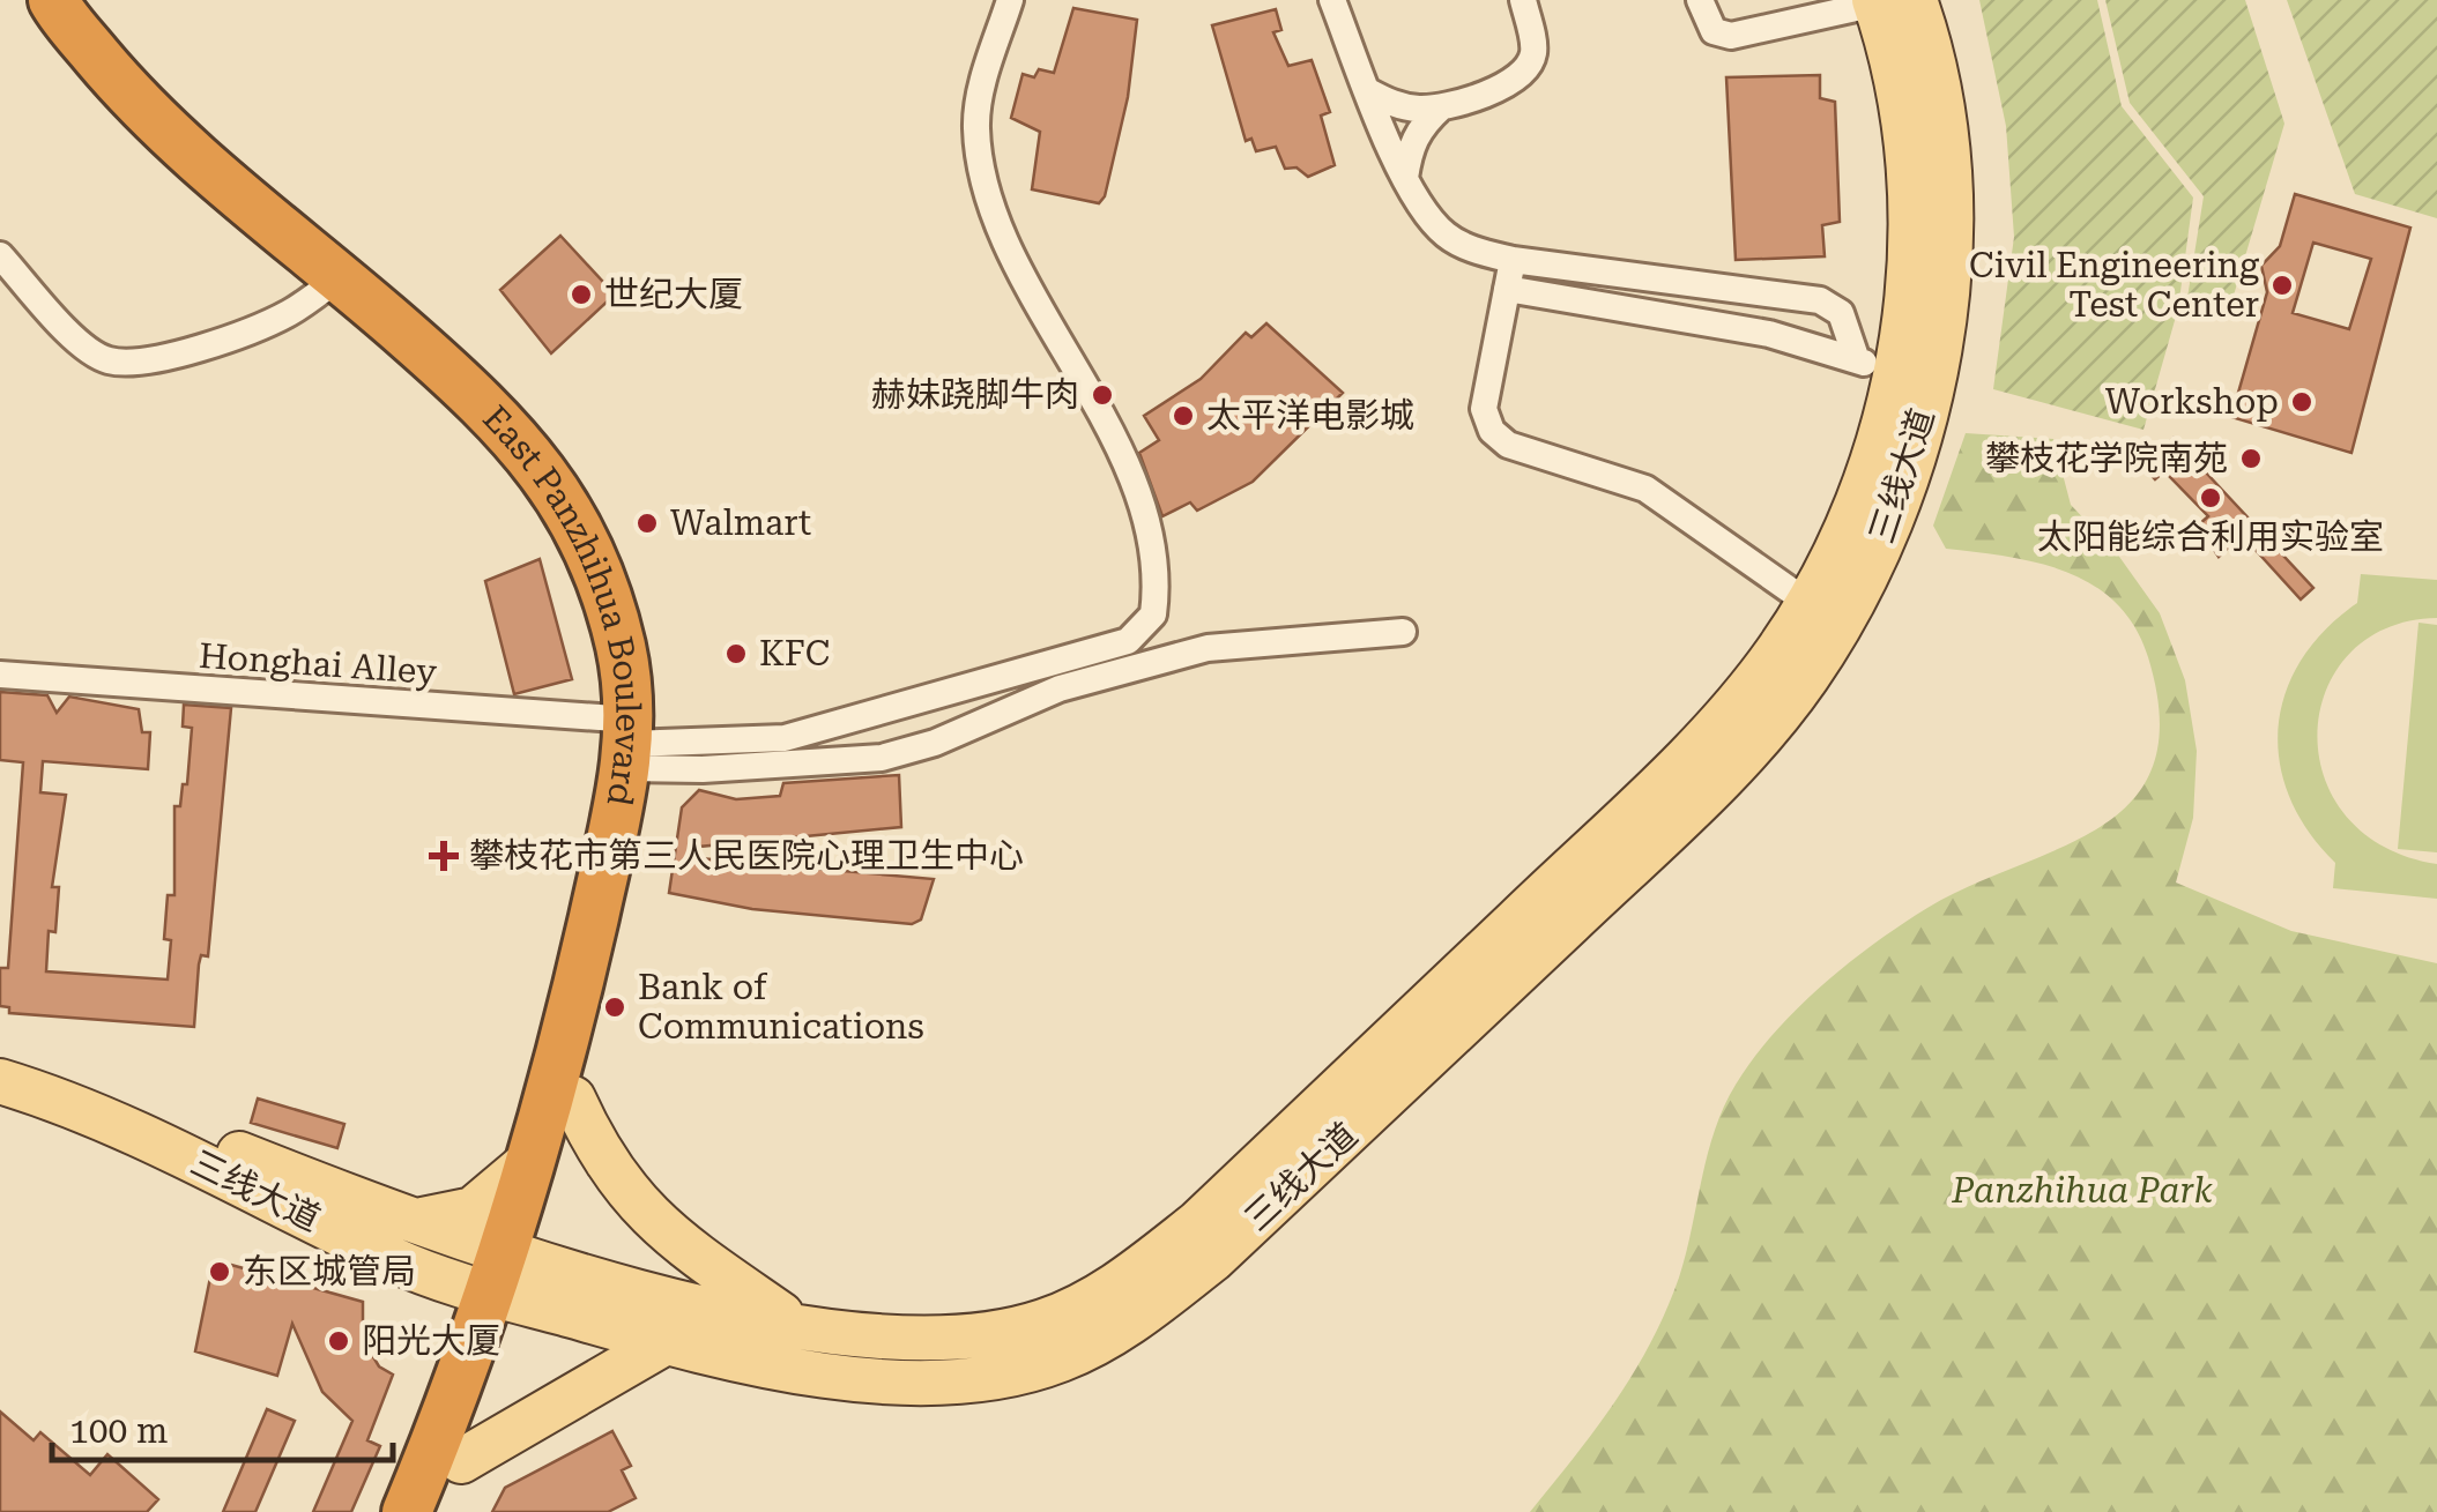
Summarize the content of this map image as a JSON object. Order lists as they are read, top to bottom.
{
  "streets": {
    "highway": ["East Panzhihua Boulevard"],
    "main road": ["三线大道"],
    "street": ["Honghai Alley"]
  },
  "crossings": [
    ["三线大道", "East Panzhihua Boulevard"],
    ["East Panzhihua Boulevard", "Honghai Alley"]
  ],
  "parks": ["Panzhihua Park"],
  "places": {
    "other": [
      "Civil Engineering Test Center",
      "世纪大厦",
      "赫妹跷脚牛肉",
      "Workshop",
      "太平洋电影城",
      "攀枝花学院南苑",
      "太阳能综合利用实验室",
      "Walmart",
      "KFC",
      "Bank of Communications",
      "东区城管局",
      "阳光大厦"
    ],
    "health": ["攀枝花市第三人民医院心理卫生中心"]
  },
  "scale_bar": "100 m"
}
